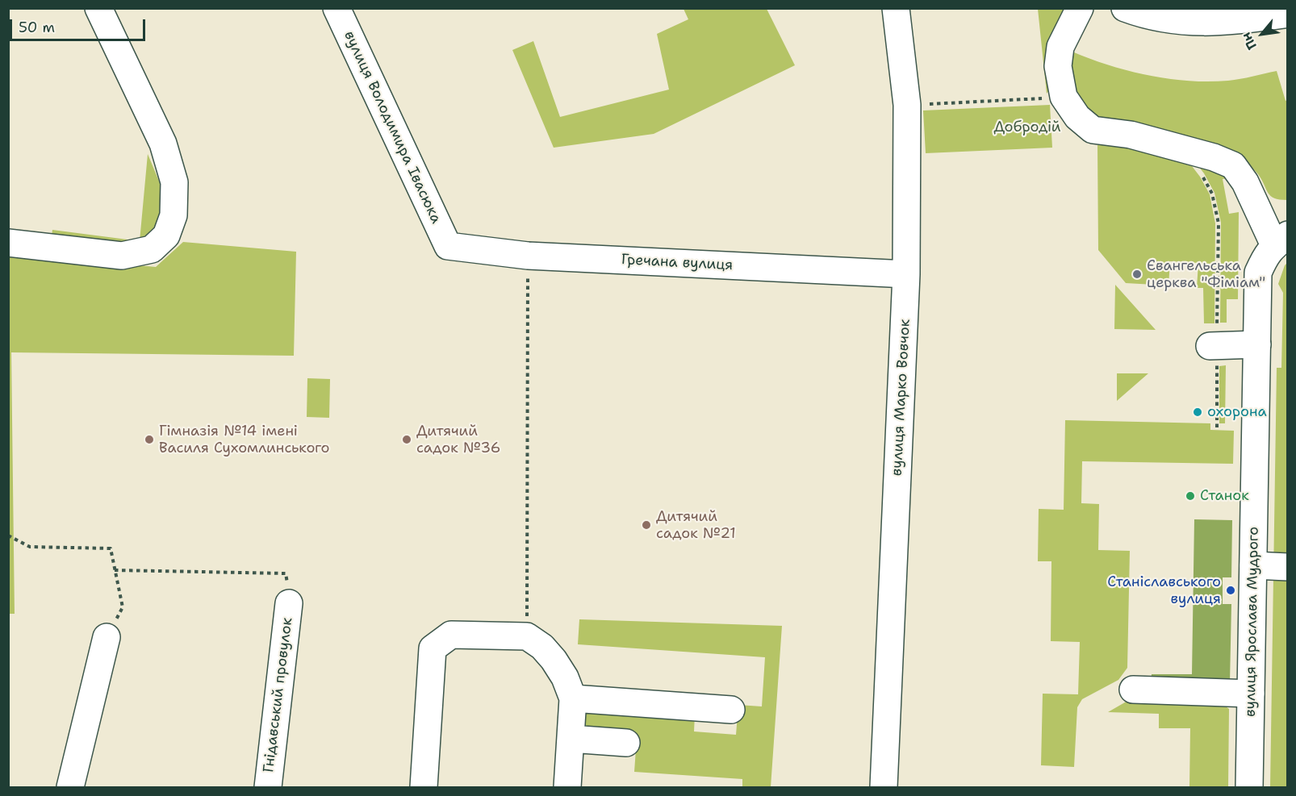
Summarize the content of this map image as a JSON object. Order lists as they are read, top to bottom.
{
  "streets": {
    "street": [
      "вулиця Володимира Івасюка",
      "Гречана вулиця",
      "вулиця Марко Вовчок",
      "вулиця Ярослава Мудрого",
      "Гнідавський провулок"
    ]
  },
  "crossings": [
    ["вулиця Володимира Івасюка", "Гречана вулиця"],
    ["Гречана вулиця", "вулиця Марко Вовчок"]
  ],
  "parks": ["Добродій"],
  "places": [
    "Євангельська церква \"Фіміам\"",
    "охорона",
    "Гімназія №14 імені Василя Сухомлинського",
    "Дитячий садок №36",
    "Станок",
    "Дитячий садок №21",
    "Станіславського вулиця"
  ],
  "scale_bar": "50 m",
  "north": "bottom left"
}
